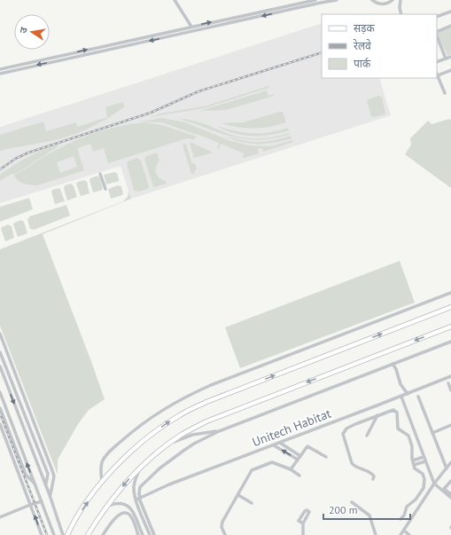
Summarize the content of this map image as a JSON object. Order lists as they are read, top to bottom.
{
  "streets": {
    "street": ["Unitech Habitat"]
  },
  "legend": ["सड़क", "रेलवे", "पार्क"],
  "scale_bar": "200 m",
  "north": "left"
}
